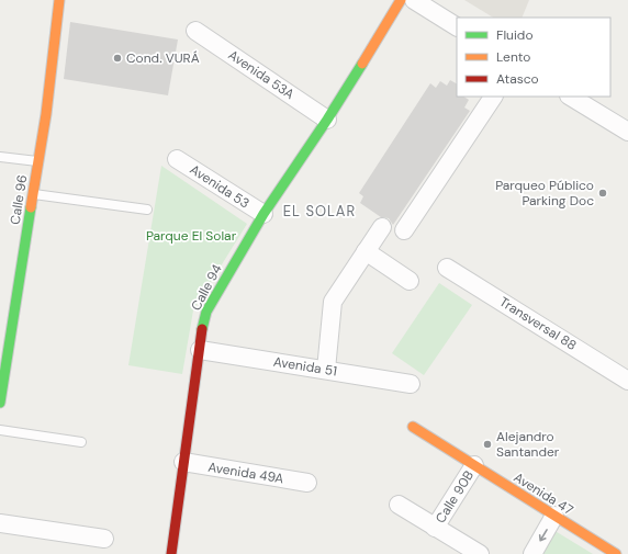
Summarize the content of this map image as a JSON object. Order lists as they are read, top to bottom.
{
  "streets": {
    "street": [
      "Avenida 53A",
      "Avenida 53",
      "Calle 96",
      "Calle 94",
      "Transversal 88",
      "Avenida 51",
      "Avenida 49A",
      "Avenida 47",
      "Calle 90B"
    ]
  },
  "crossings": [
    ["Avenida 53A", "Calle 94"],
    ["Avenida 53", "Calle 94"],
    ["Calle 94", "Avenida 51"],
    ["Calle 94", "Avenida 49A"],
    ["Avenida 47", "Calle 90B"]
  ],
  "districts": ["EL SOLAR"],
  "parks": ["Parque El Solar"],
  "places": ["Cond. VURÁ", "Parqueo Público Parking Doc", "Alejandro Santander"],
  "legend": ["Fluido", "Lento", "Atasco"]
}
